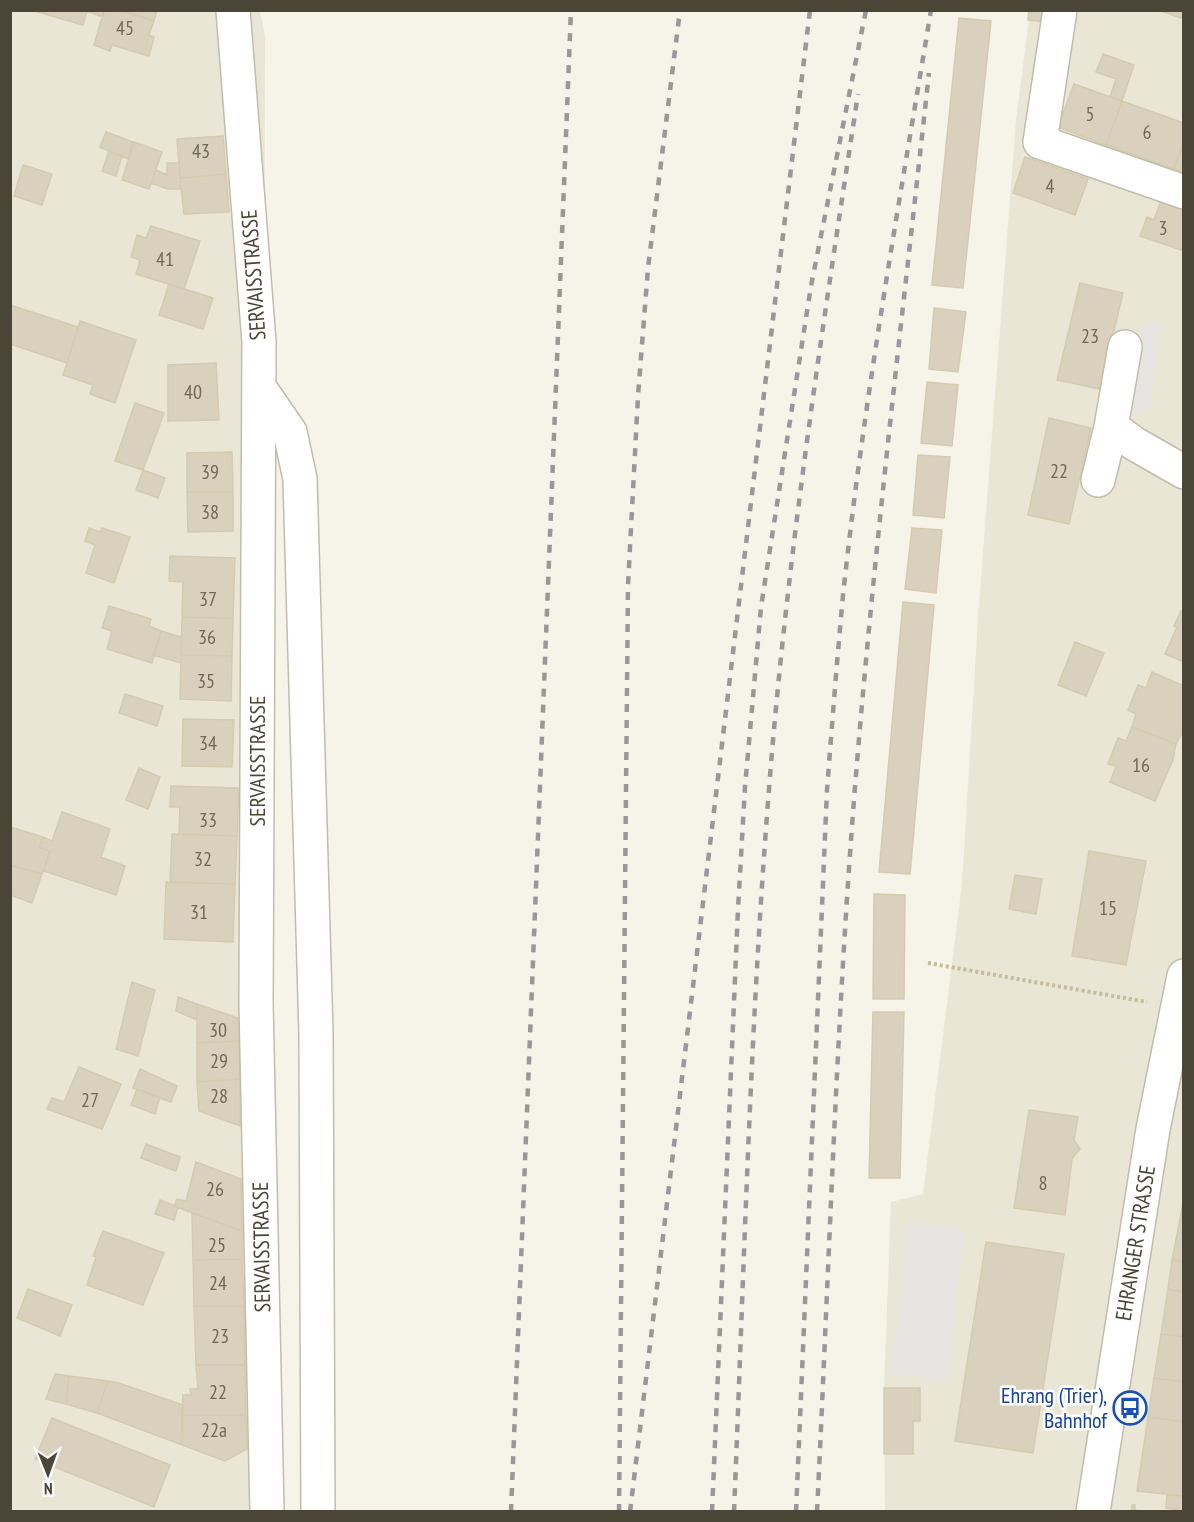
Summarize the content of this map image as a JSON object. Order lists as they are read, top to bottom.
{
  "streets": {
    "street": ["SERVAISSTRASSE", "EHRANGER STRASSE"]
  },
  "places": {
    "bus stop": ["Ehrang (Trier), Bahnhof"]
  },
  "house_numbers": [
    "45",
    "5",
    "6",
    "43",
    "4",
    "3",
    "41",
    "23",
    "40",
    "22",
    "39",
    "38",
    "37",
    "36",
    "35",
    "34",
    "16",
    "33",
    "32",
    "15",
    "31",
    "30",
    "29",
    "28",
    "27",
    "8",
    "26",
    "25",
    "24",
    "23",
    "22",
    "22a"
  ],
  "north": "bottom"
}
